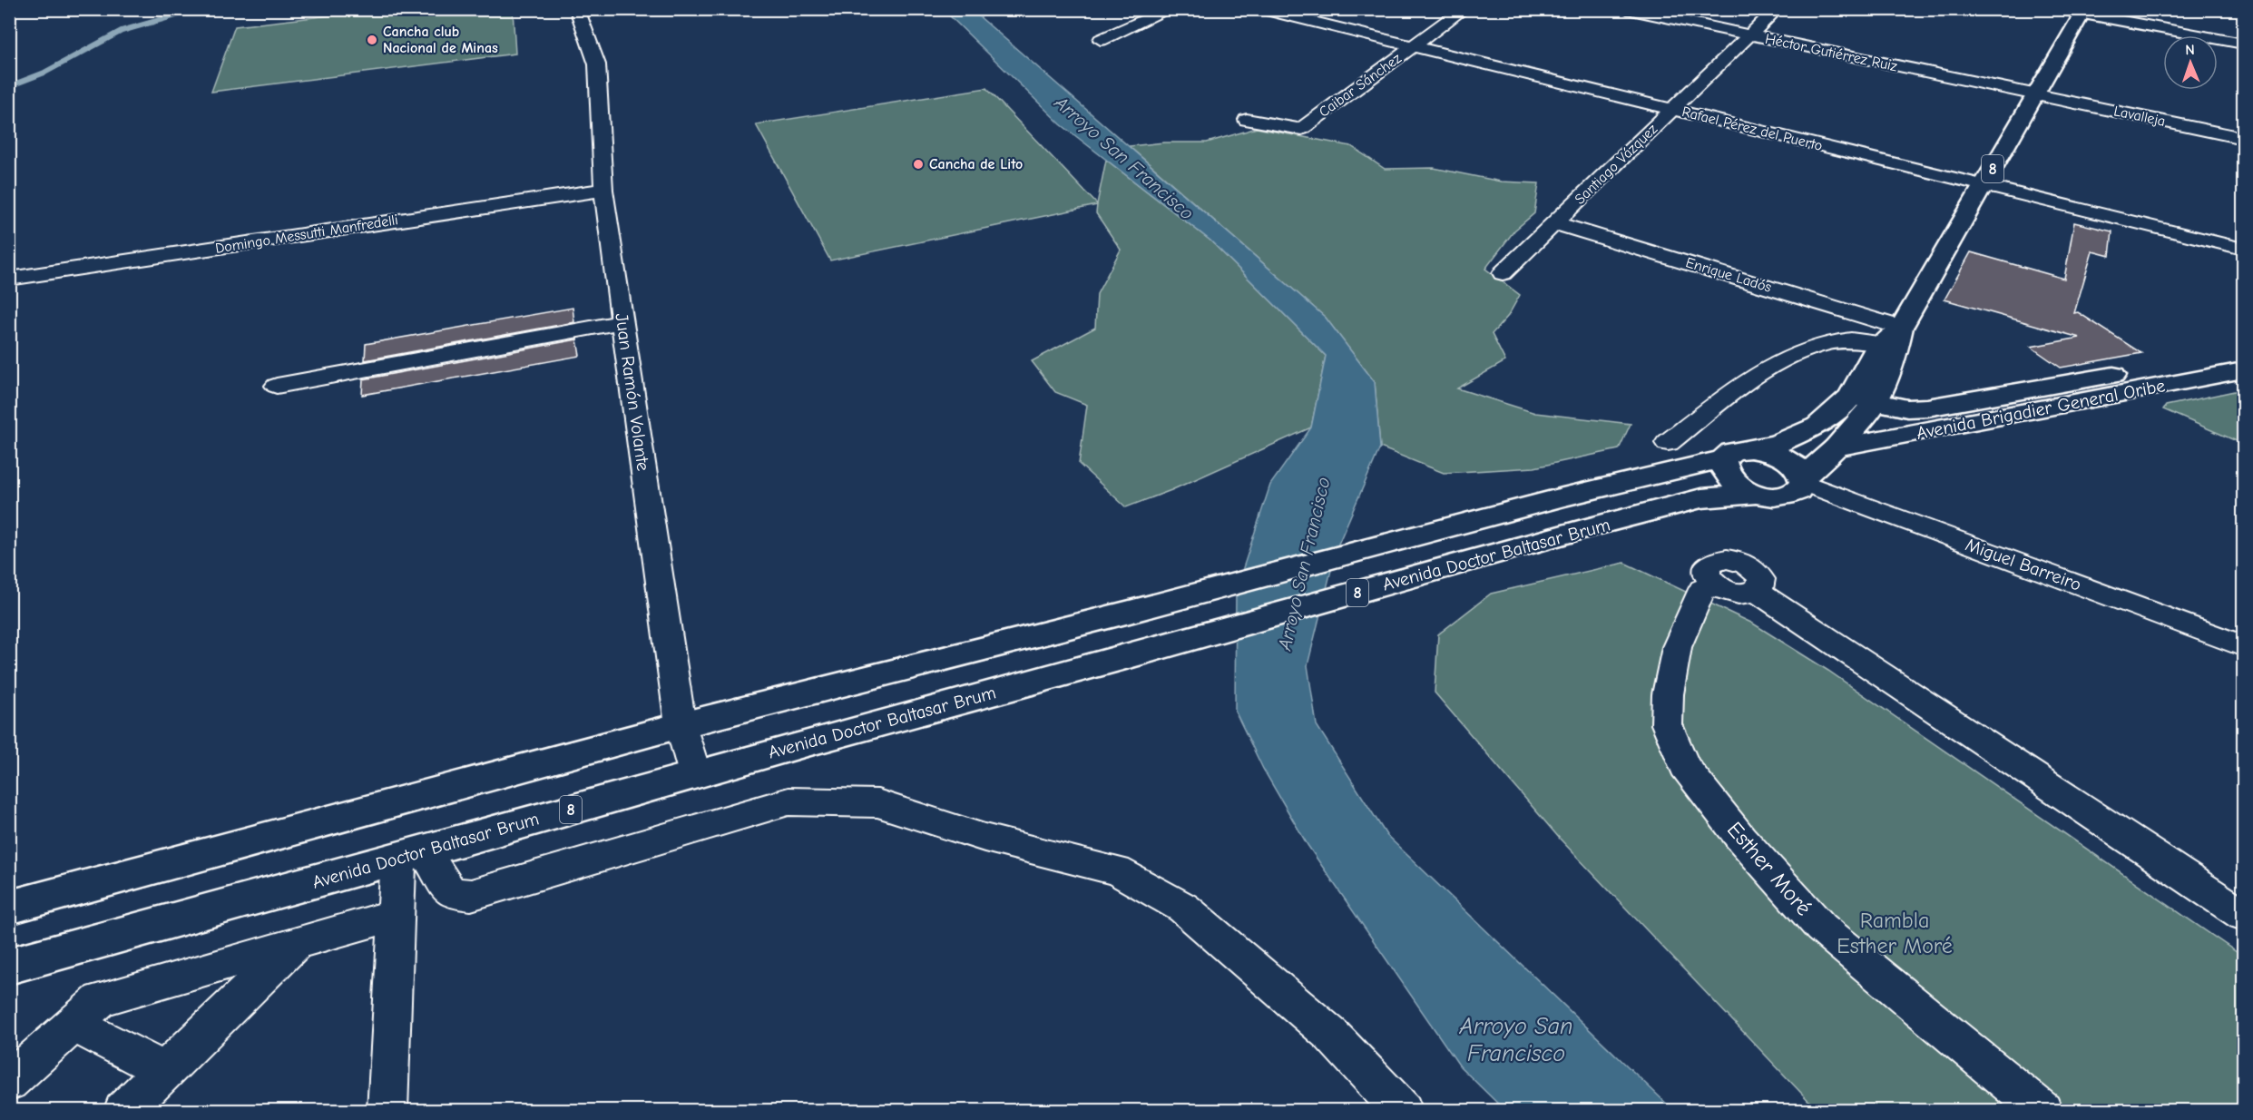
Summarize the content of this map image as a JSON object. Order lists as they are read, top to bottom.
{
  "streets": {
    "main road": ["8", "Avenida Brigadier General Oribe", "Avenida Doctor Baltasar Brum"],
    "street": [
      "Héctor Gutiérrez Ruiz",
      "Caibar Sánchez",
      "Lavalleja",
      "Rafael Pérez del Puerto",
      "Santiago Vázquez",
      "Domingo Messutti Manfredelli",
      "Enrique Ladós",
      "Juan Ramón Volante",
      "Miguel Barreiro",
      "Esther Moré"
    ]
  },
  "crossings": [
    ["Héctor Gutiérrez Ruiz", "Lavalleja"],
    ["Héctor Gutiérrez Ruiz", "Santiago Vázquez"],
    ["Héctor Gutiérrez Ruiz", "8"],
    ["Caibar Sánchez", "Rafael Pérez del Puerto"],
    ["Lavalleja", "8"],
    ["Rafael Pérez del Puerto", "Santiago Vázquez"],
    ["Rafael Pérez del Puerto", "8"],
    ["Santiago Vázquez", "Enrique Ladós"],
    ["8", "Enrique Ladós"],
    ["8", "Avenida Brigadier General Oribe"],
    ["8", "Avenida Doctor Baltasar Brum"],
    ["8", "Miguel Barreiro"],
    ["Domingo Messutti Manfredelli", "Juan Ramón Volante"],
    ["Juan Ramón Volante", "Avenida Doctor Baltasar Brum"]
  ],
  "water": ["Arroyo San Francisco"],
  "parks": ["Rambla Esther Moré"],
  "places": ["Cancha club Nacional de Minas", "Cancha de Lito"],
  "north": "top"
}
